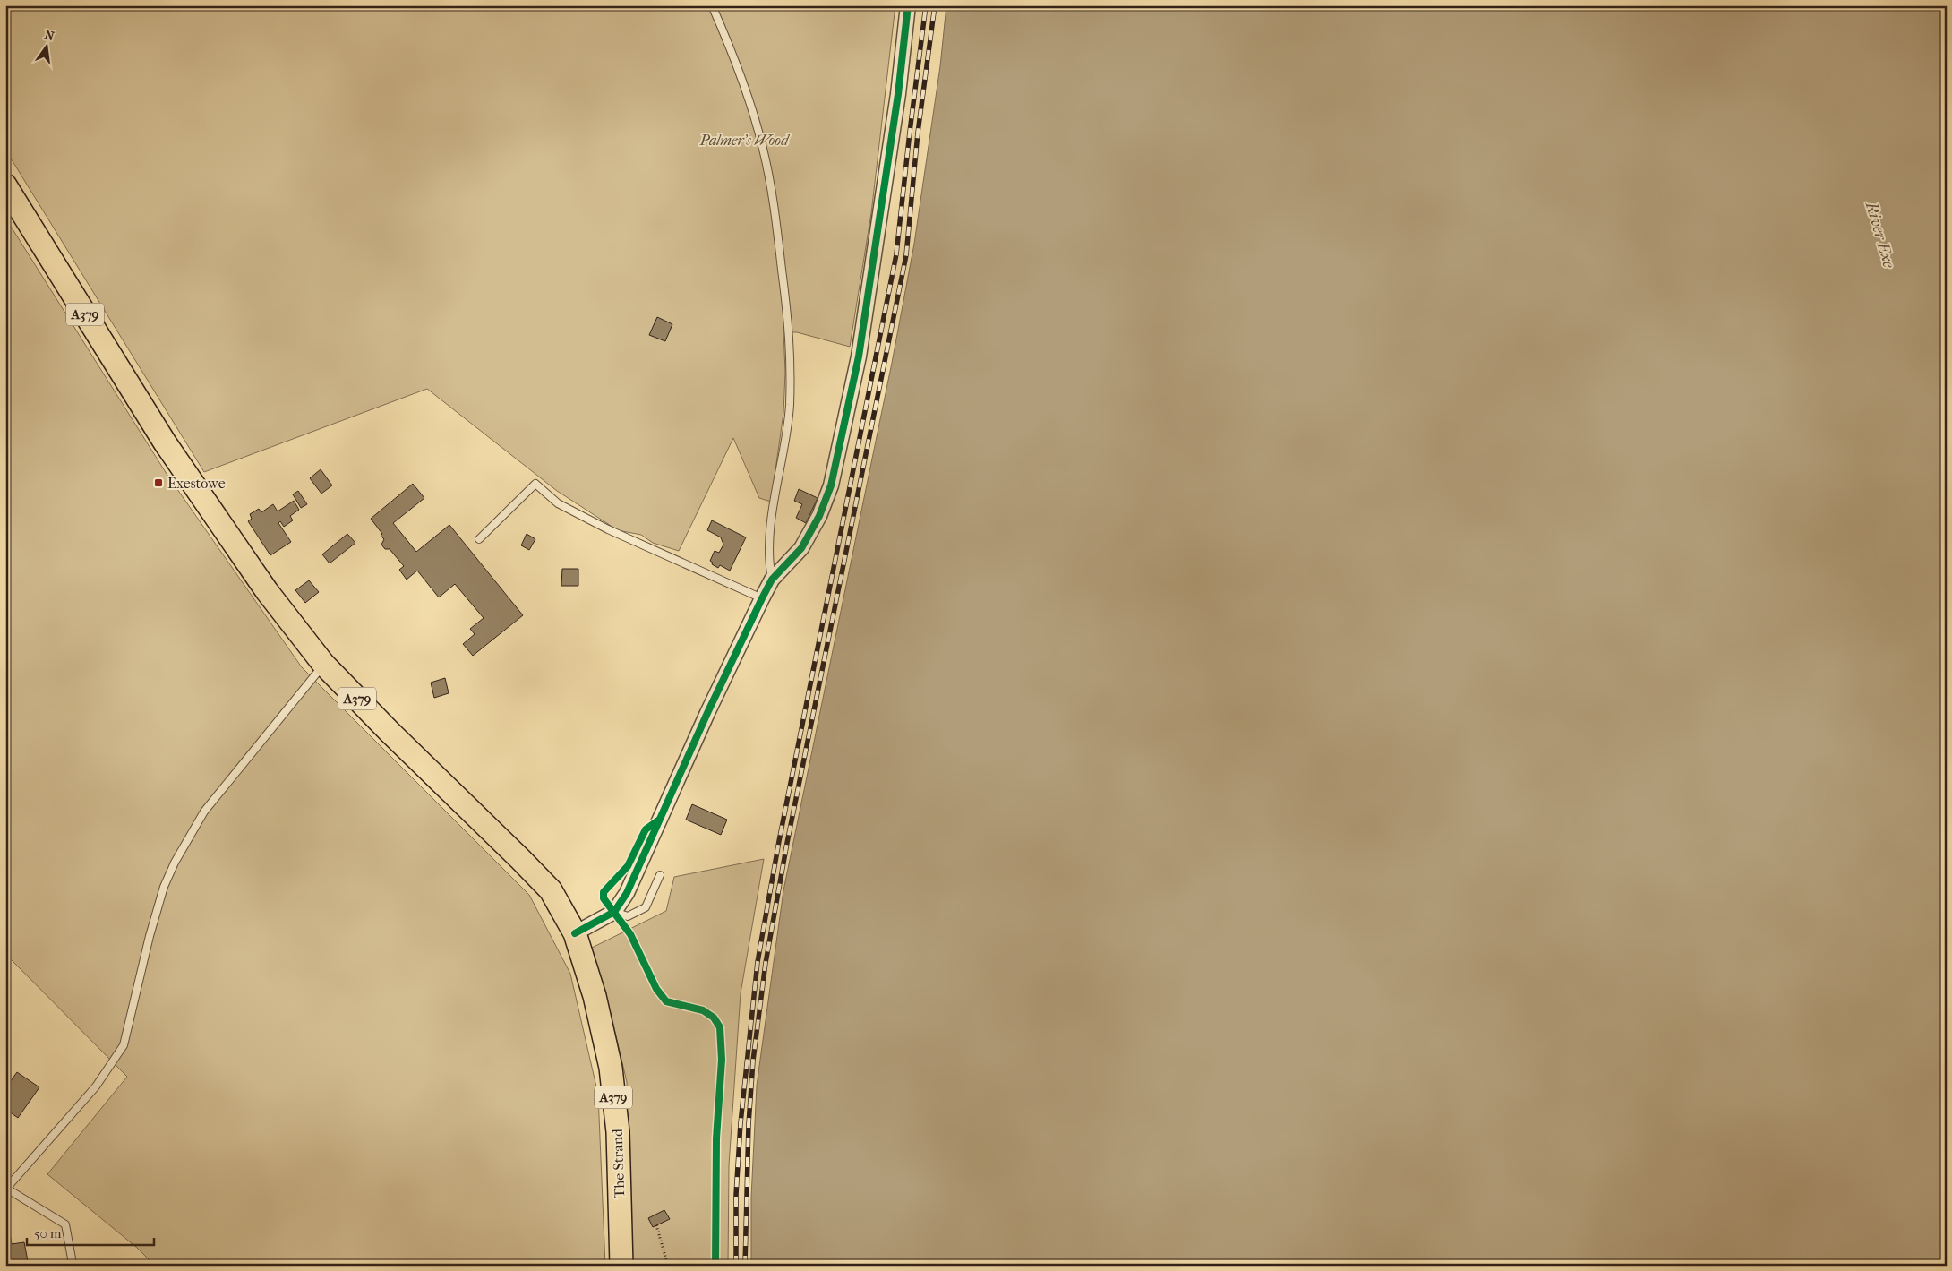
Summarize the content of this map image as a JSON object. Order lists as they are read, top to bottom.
{
  "streets": {
    "main road": ["A379", "The Strand"]
  },
  "crossings": [
    ["A379", "The Strand"]
  ],
  "water": ["River Exe"],
  "parks": ["Palmer's Wood"],
  "places": {
    "transit": ["Exestowe"]
  },
  "scale_bar": "50 m",
  "north": "top"
}
